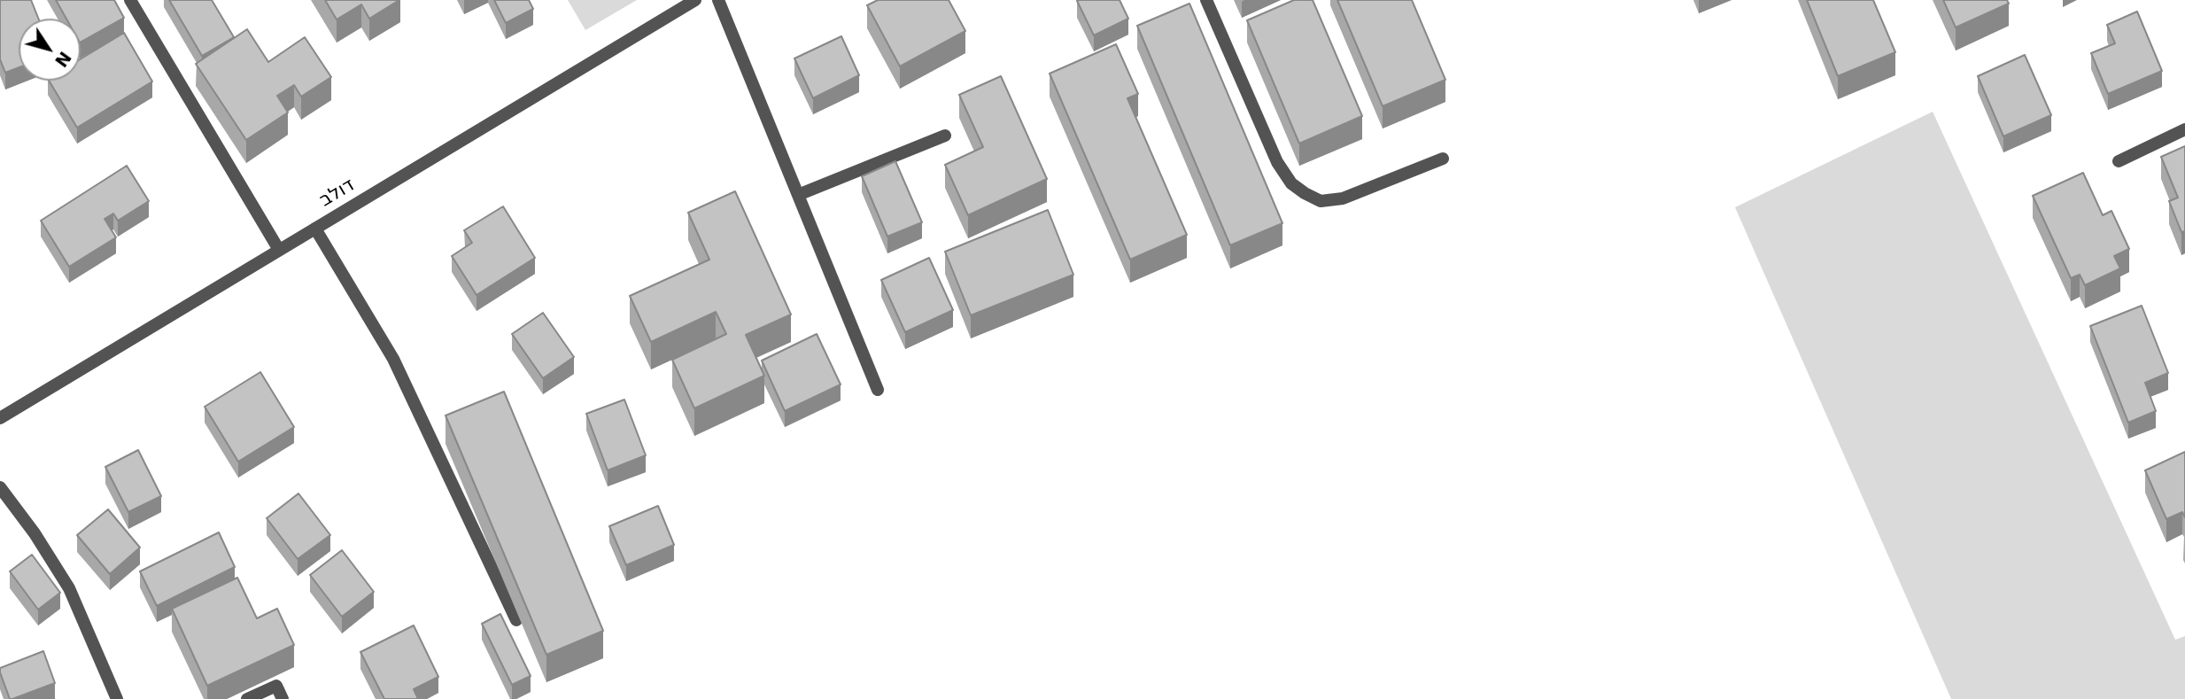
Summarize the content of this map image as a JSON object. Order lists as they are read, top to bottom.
{
  "streets": {
    "street": ["דולב"]
  },
  "north": "bottom right"
}
